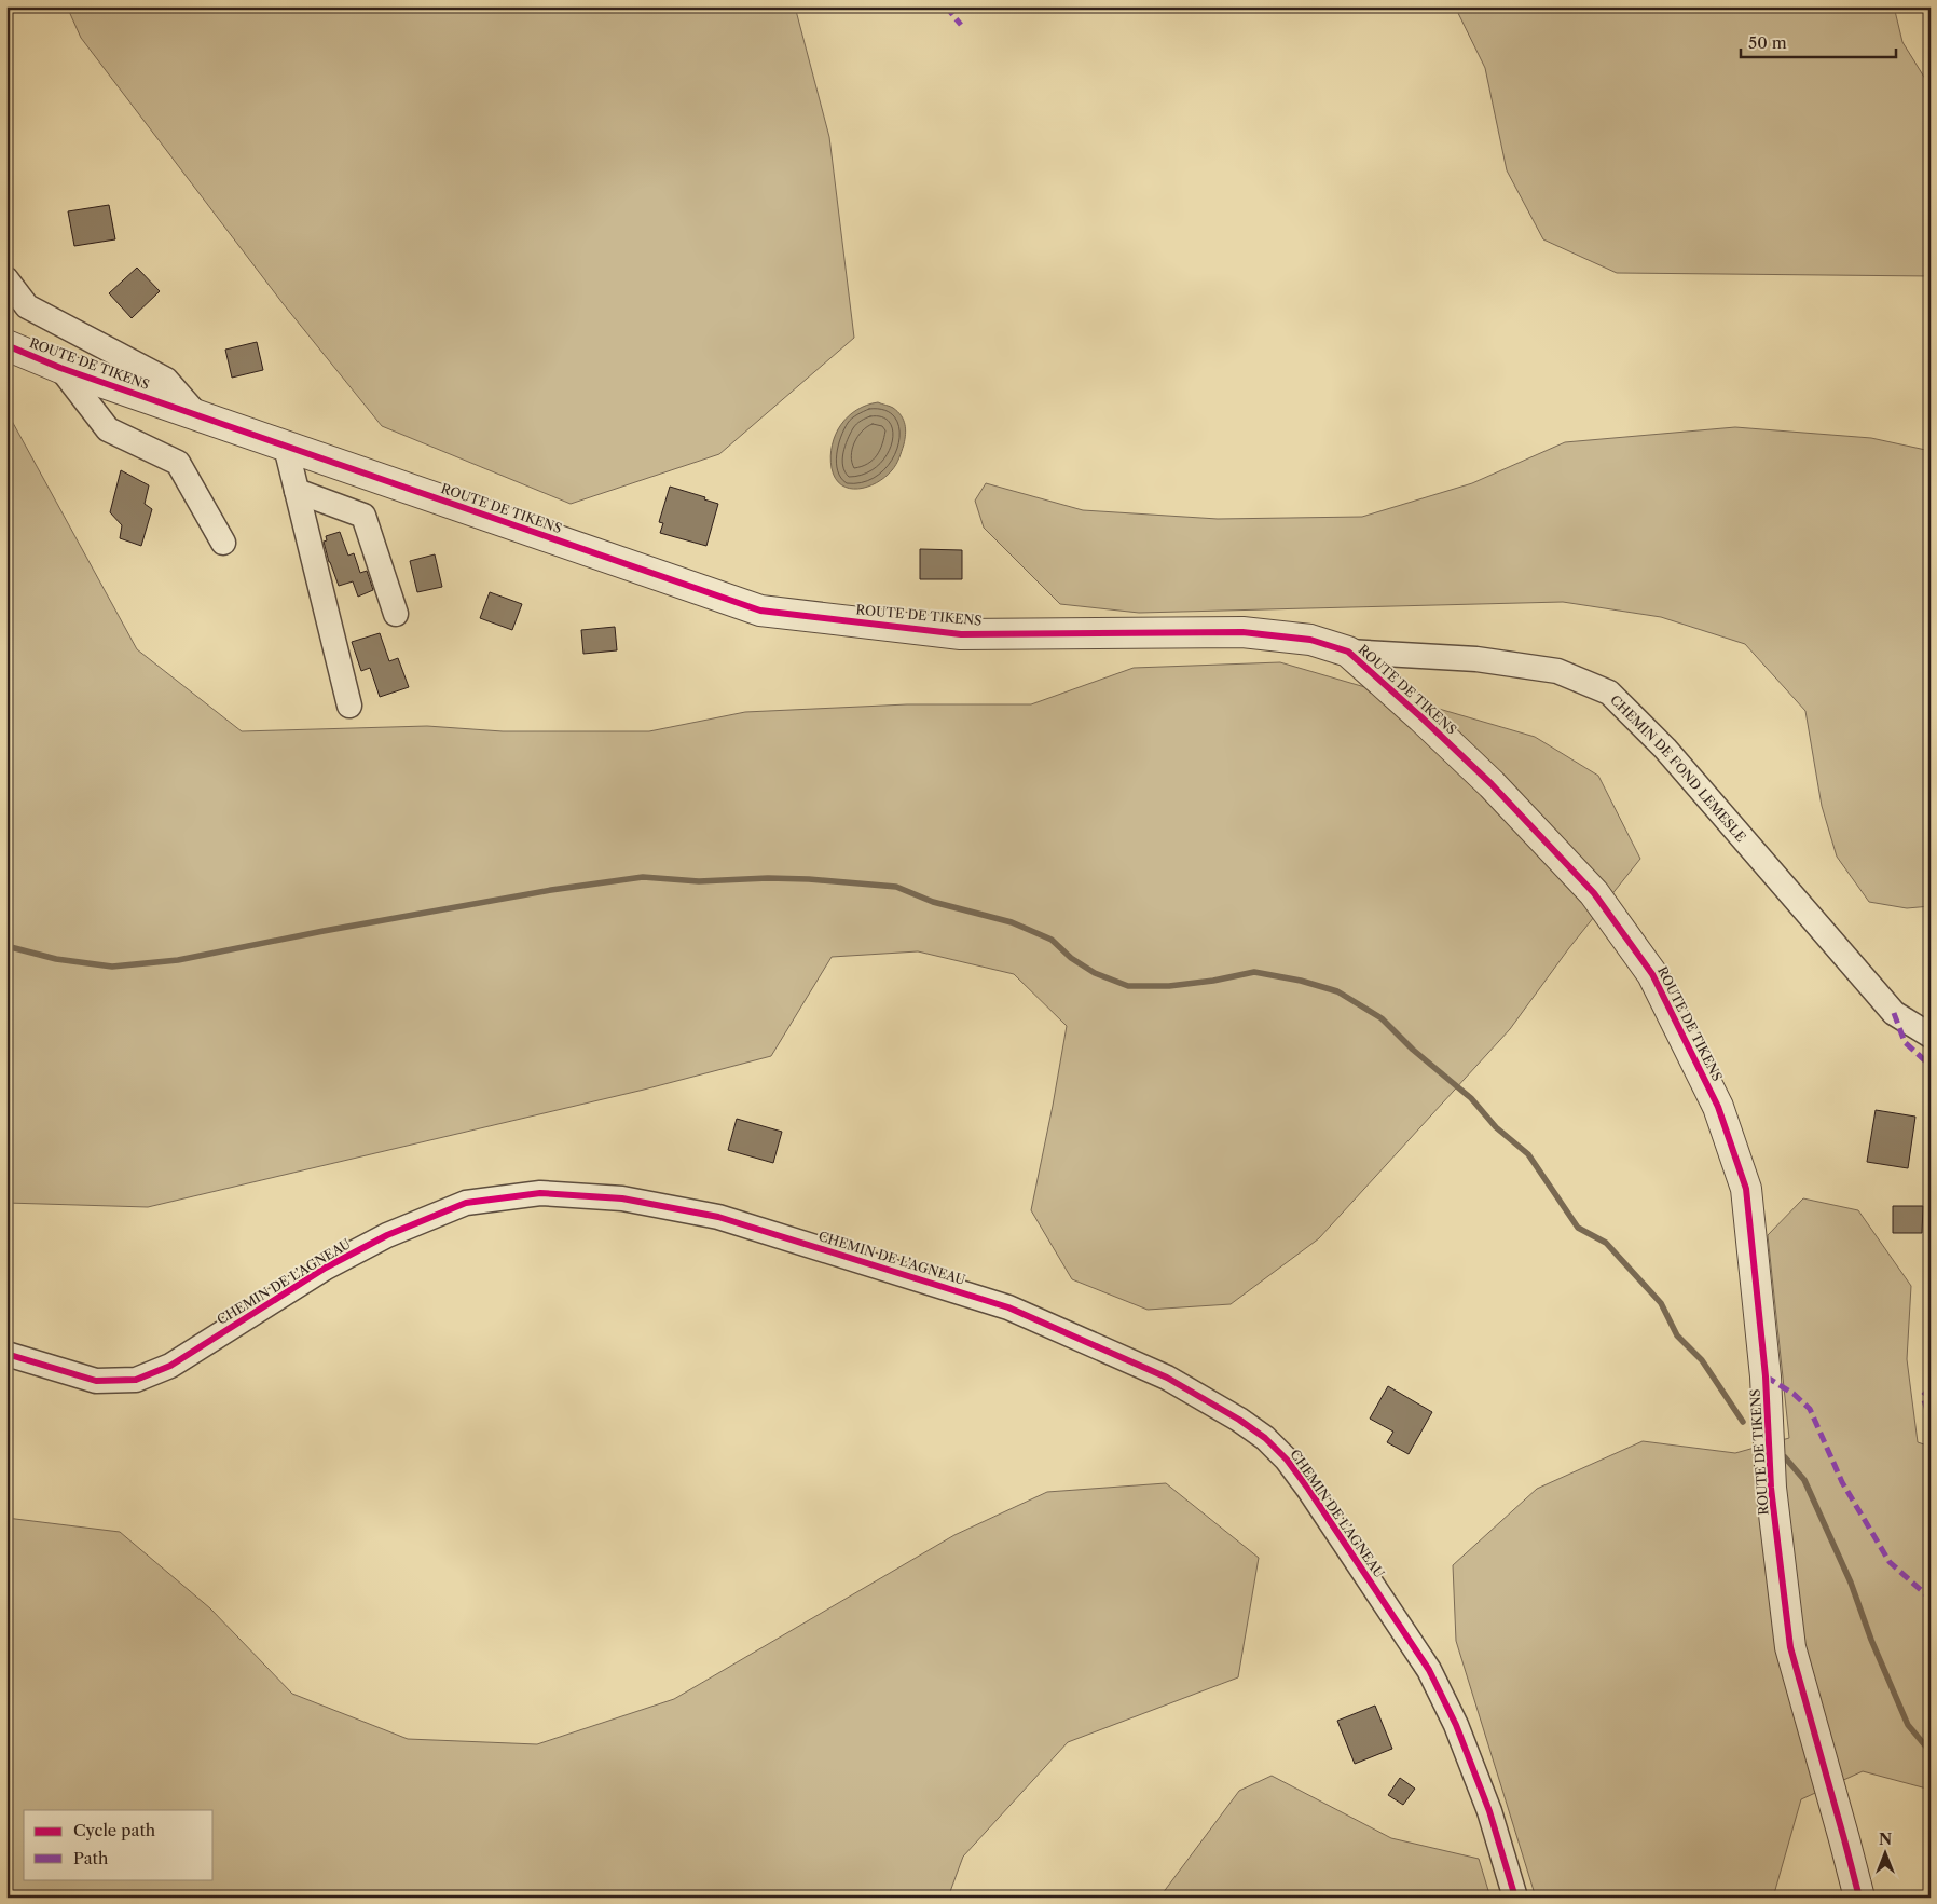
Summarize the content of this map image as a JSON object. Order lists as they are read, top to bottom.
{
  "streets": {
    "street": ["ROUTE DE TIKENS", "CHEMIN DE FOND LEMESLE", "CHEMIN DE L’AGNEAU"]
  },
  "crossings": [
    ["ROUTE DE TIKENS", "CHEMIN DE FOND LEMESLE"]
  ],
  "legend": ["Cycle path", "Path"],
  "scale_bar": "50 m",
  "north": "top"
}
